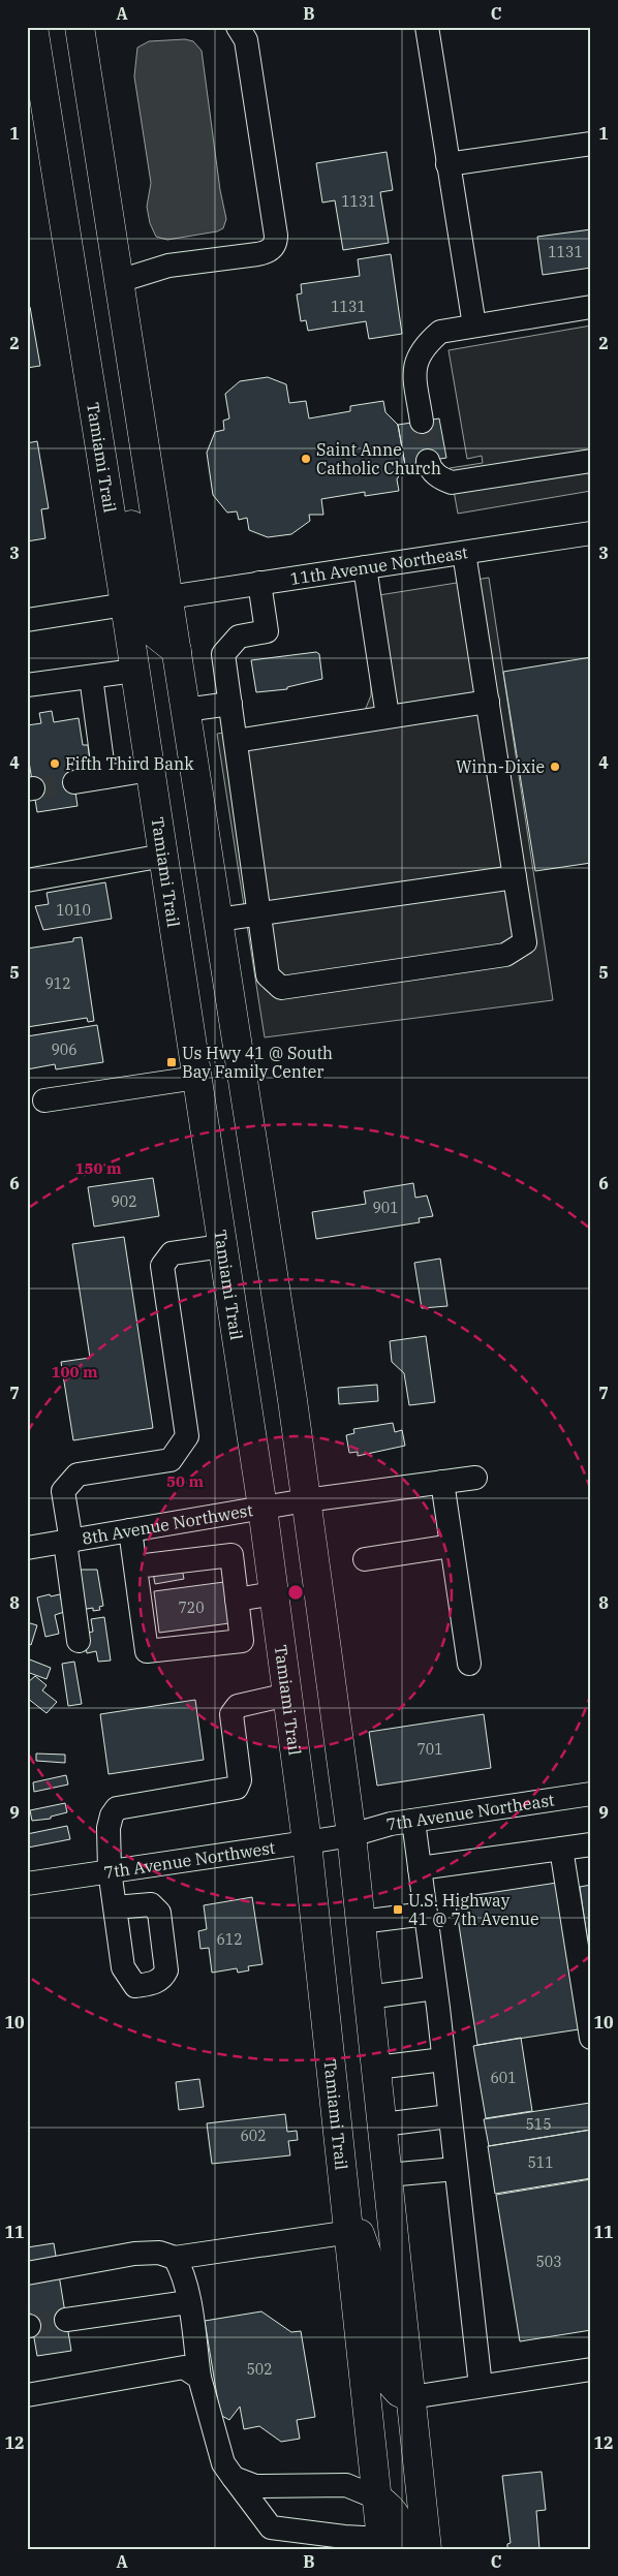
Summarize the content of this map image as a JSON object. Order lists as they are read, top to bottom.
{
  "streets": {
    "main road": ["Tamiami Trail"],
    "street": [
      "11th Avenue Northeast",
      "8th Avenue Northwest",
      "7th Avenue Northeast",
      "7th Avenue Northwest"
    ]
  },
  "crossings": [
    ["Tamiami Trail", "8th Avenue Northwest"],
    ["Tamiami Trail", "7th Avenue Northwest"],
    ["7th Avenue Northeast", "7th Avenue Northwest"]
  ],
  "places": {
    "other": ["Saint Anne Catholic Church", "Fifth Third Bank", "Winn-Dixie"],
    "transit": ["Us Hwy 41 @ South Bay Family Center", "U.S. Highway 41 @ 7th Avenue"]
  },
  "house_numbers": [
    "1131",
    "1131",
    "1131",
    "1010",
    "912",
    "906",
    "902",
    "901",
    "720",
    "701",
    "612",
    "601",
    "515",
    "602",
    "511",
    "503",
    "502"
  ],
  "grid": {
    "columns": ["A", "B", "C"],
    "rows": [
      "1",
      "2",
      "3",
      "4",
      "5",
      "6",
      "7",
      "8",
      "9",
      "10",
      "11",
      "12"
    ]
  },
  "rings": ["150 m", "100 m", "50 m"]
}
